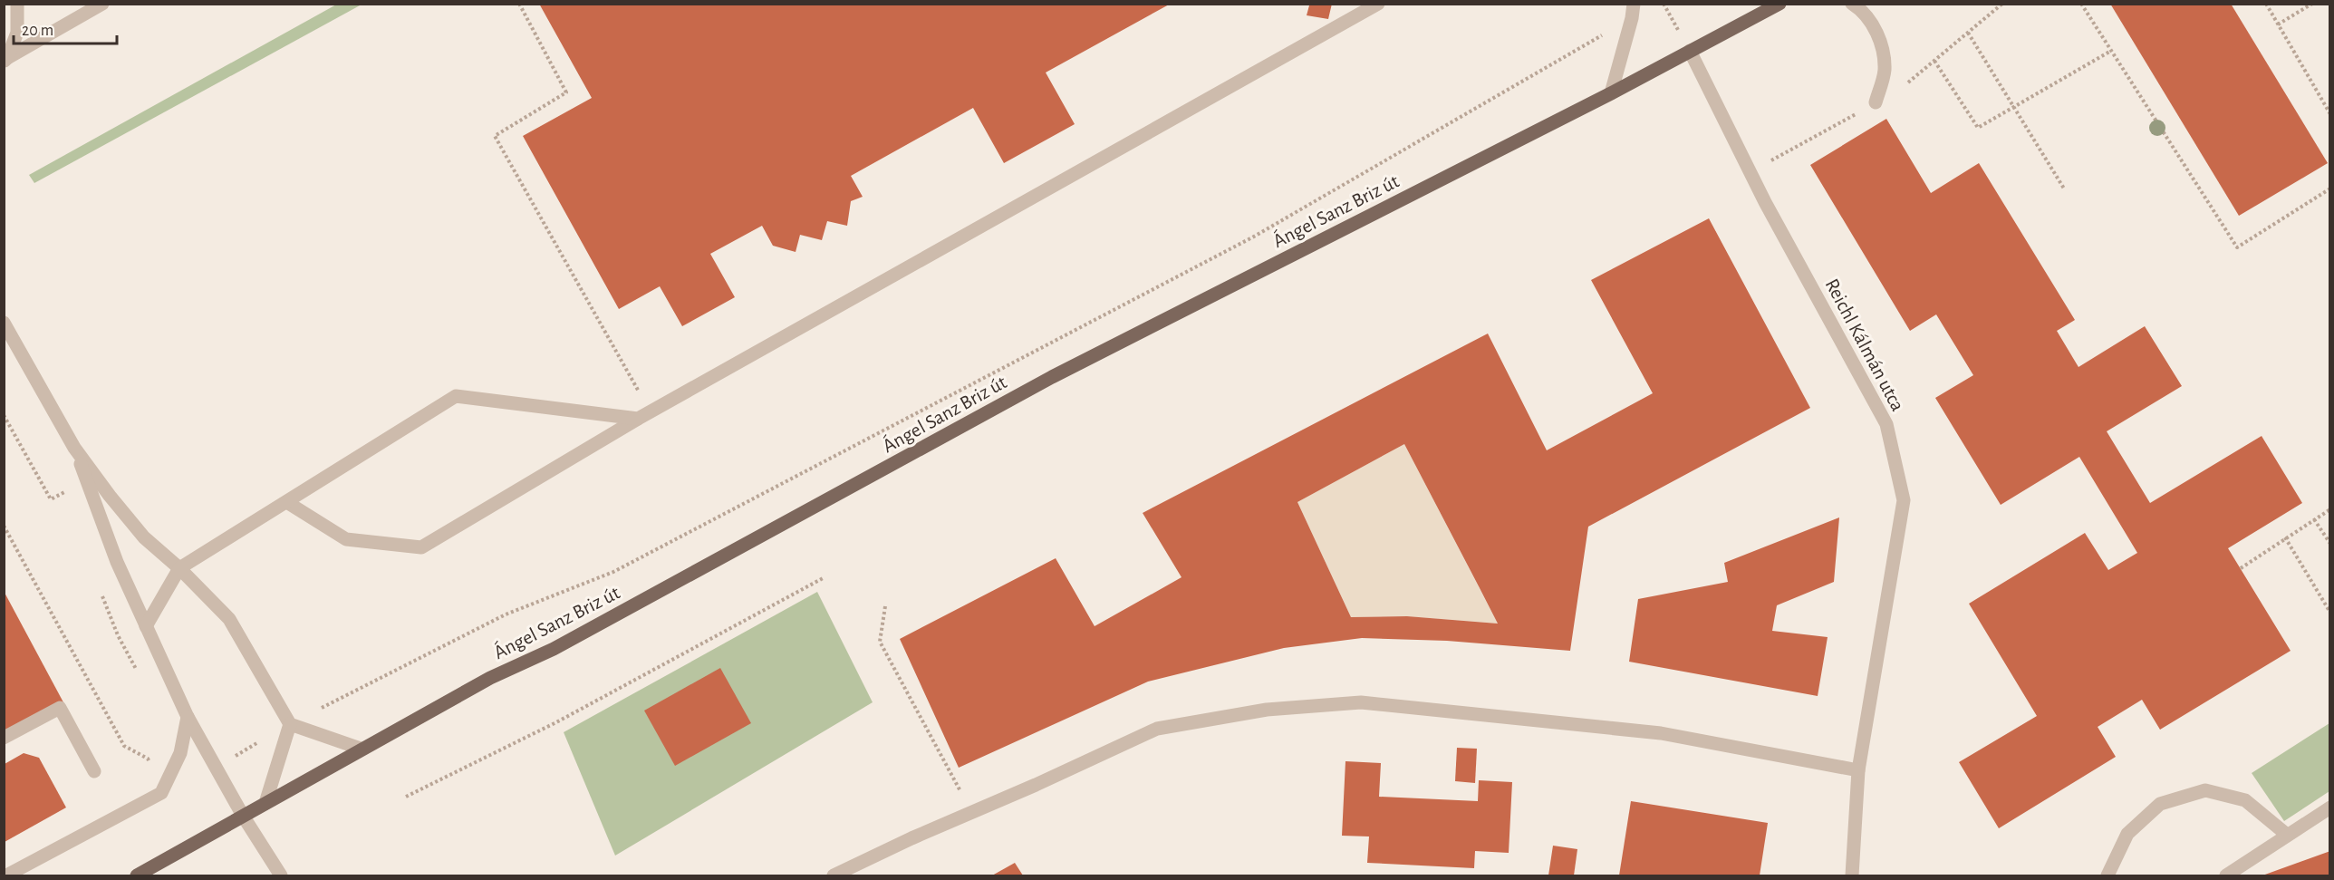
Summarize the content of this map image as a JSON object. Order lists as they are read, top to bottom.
{
  "streets": {
    "main road": ["Ángel Sanz Briz út"],
    "street": ["Reichl Kálmán utca"]
  },
  "crossings": [
    ["Ángel Sanz Briz út", "Reichl Kálmán utca"]
  ],
  "scale_bar": "20 m"
}
